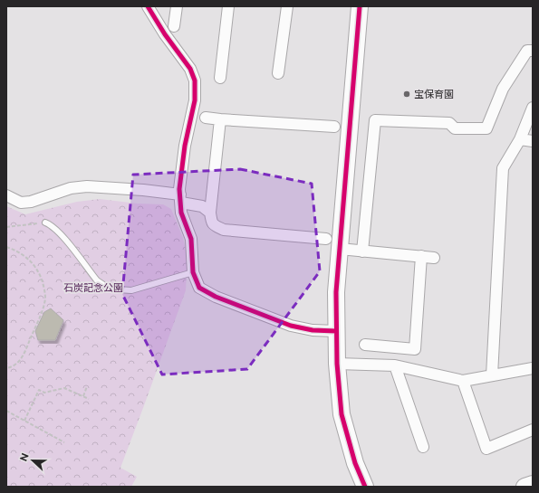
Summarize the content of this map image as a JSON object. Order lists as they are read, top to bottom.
{
  "parks": ["石炭記念公園"],
  "places": ["宝保育園"],
  "north": "left"
}
